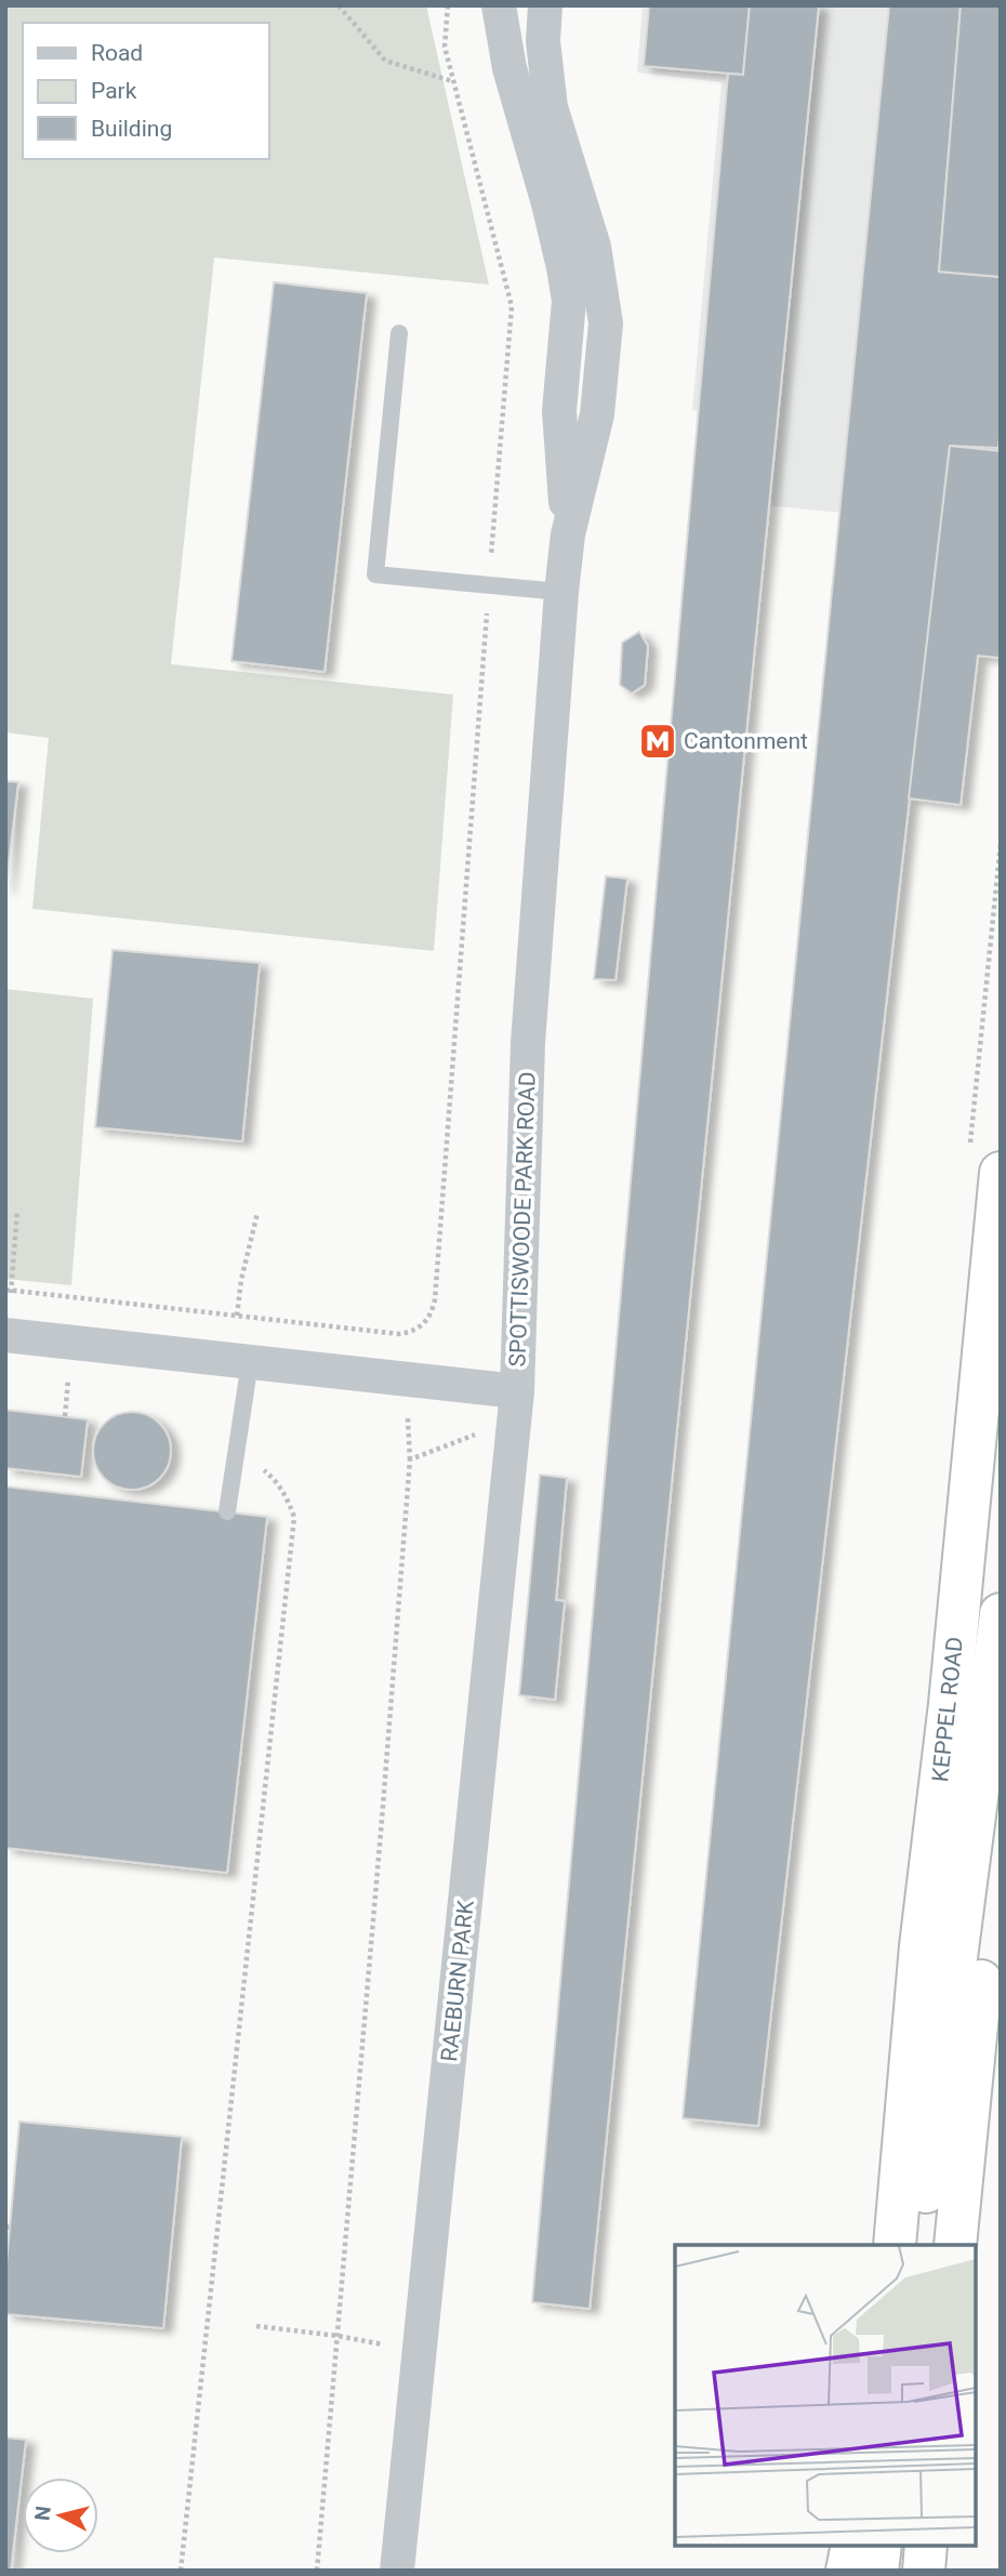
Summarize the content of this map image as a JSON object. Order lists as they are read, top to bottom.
{
  "streets": {
    "highway": ["KEPPEL ROAD"],
    "street": ["SPOTTISWOODE PARK ROAD", "RAEBURN PARK"]
  },
  "crossings": [
    ["SPOTTISWOODE PARK ROAD", "RAEBURN PARK"]
  ],
  "places": {
    "metro station": ["Cantonment"]
  },
  "legend": ["Road", "Park", "Building"],
  "north": "left"
}
